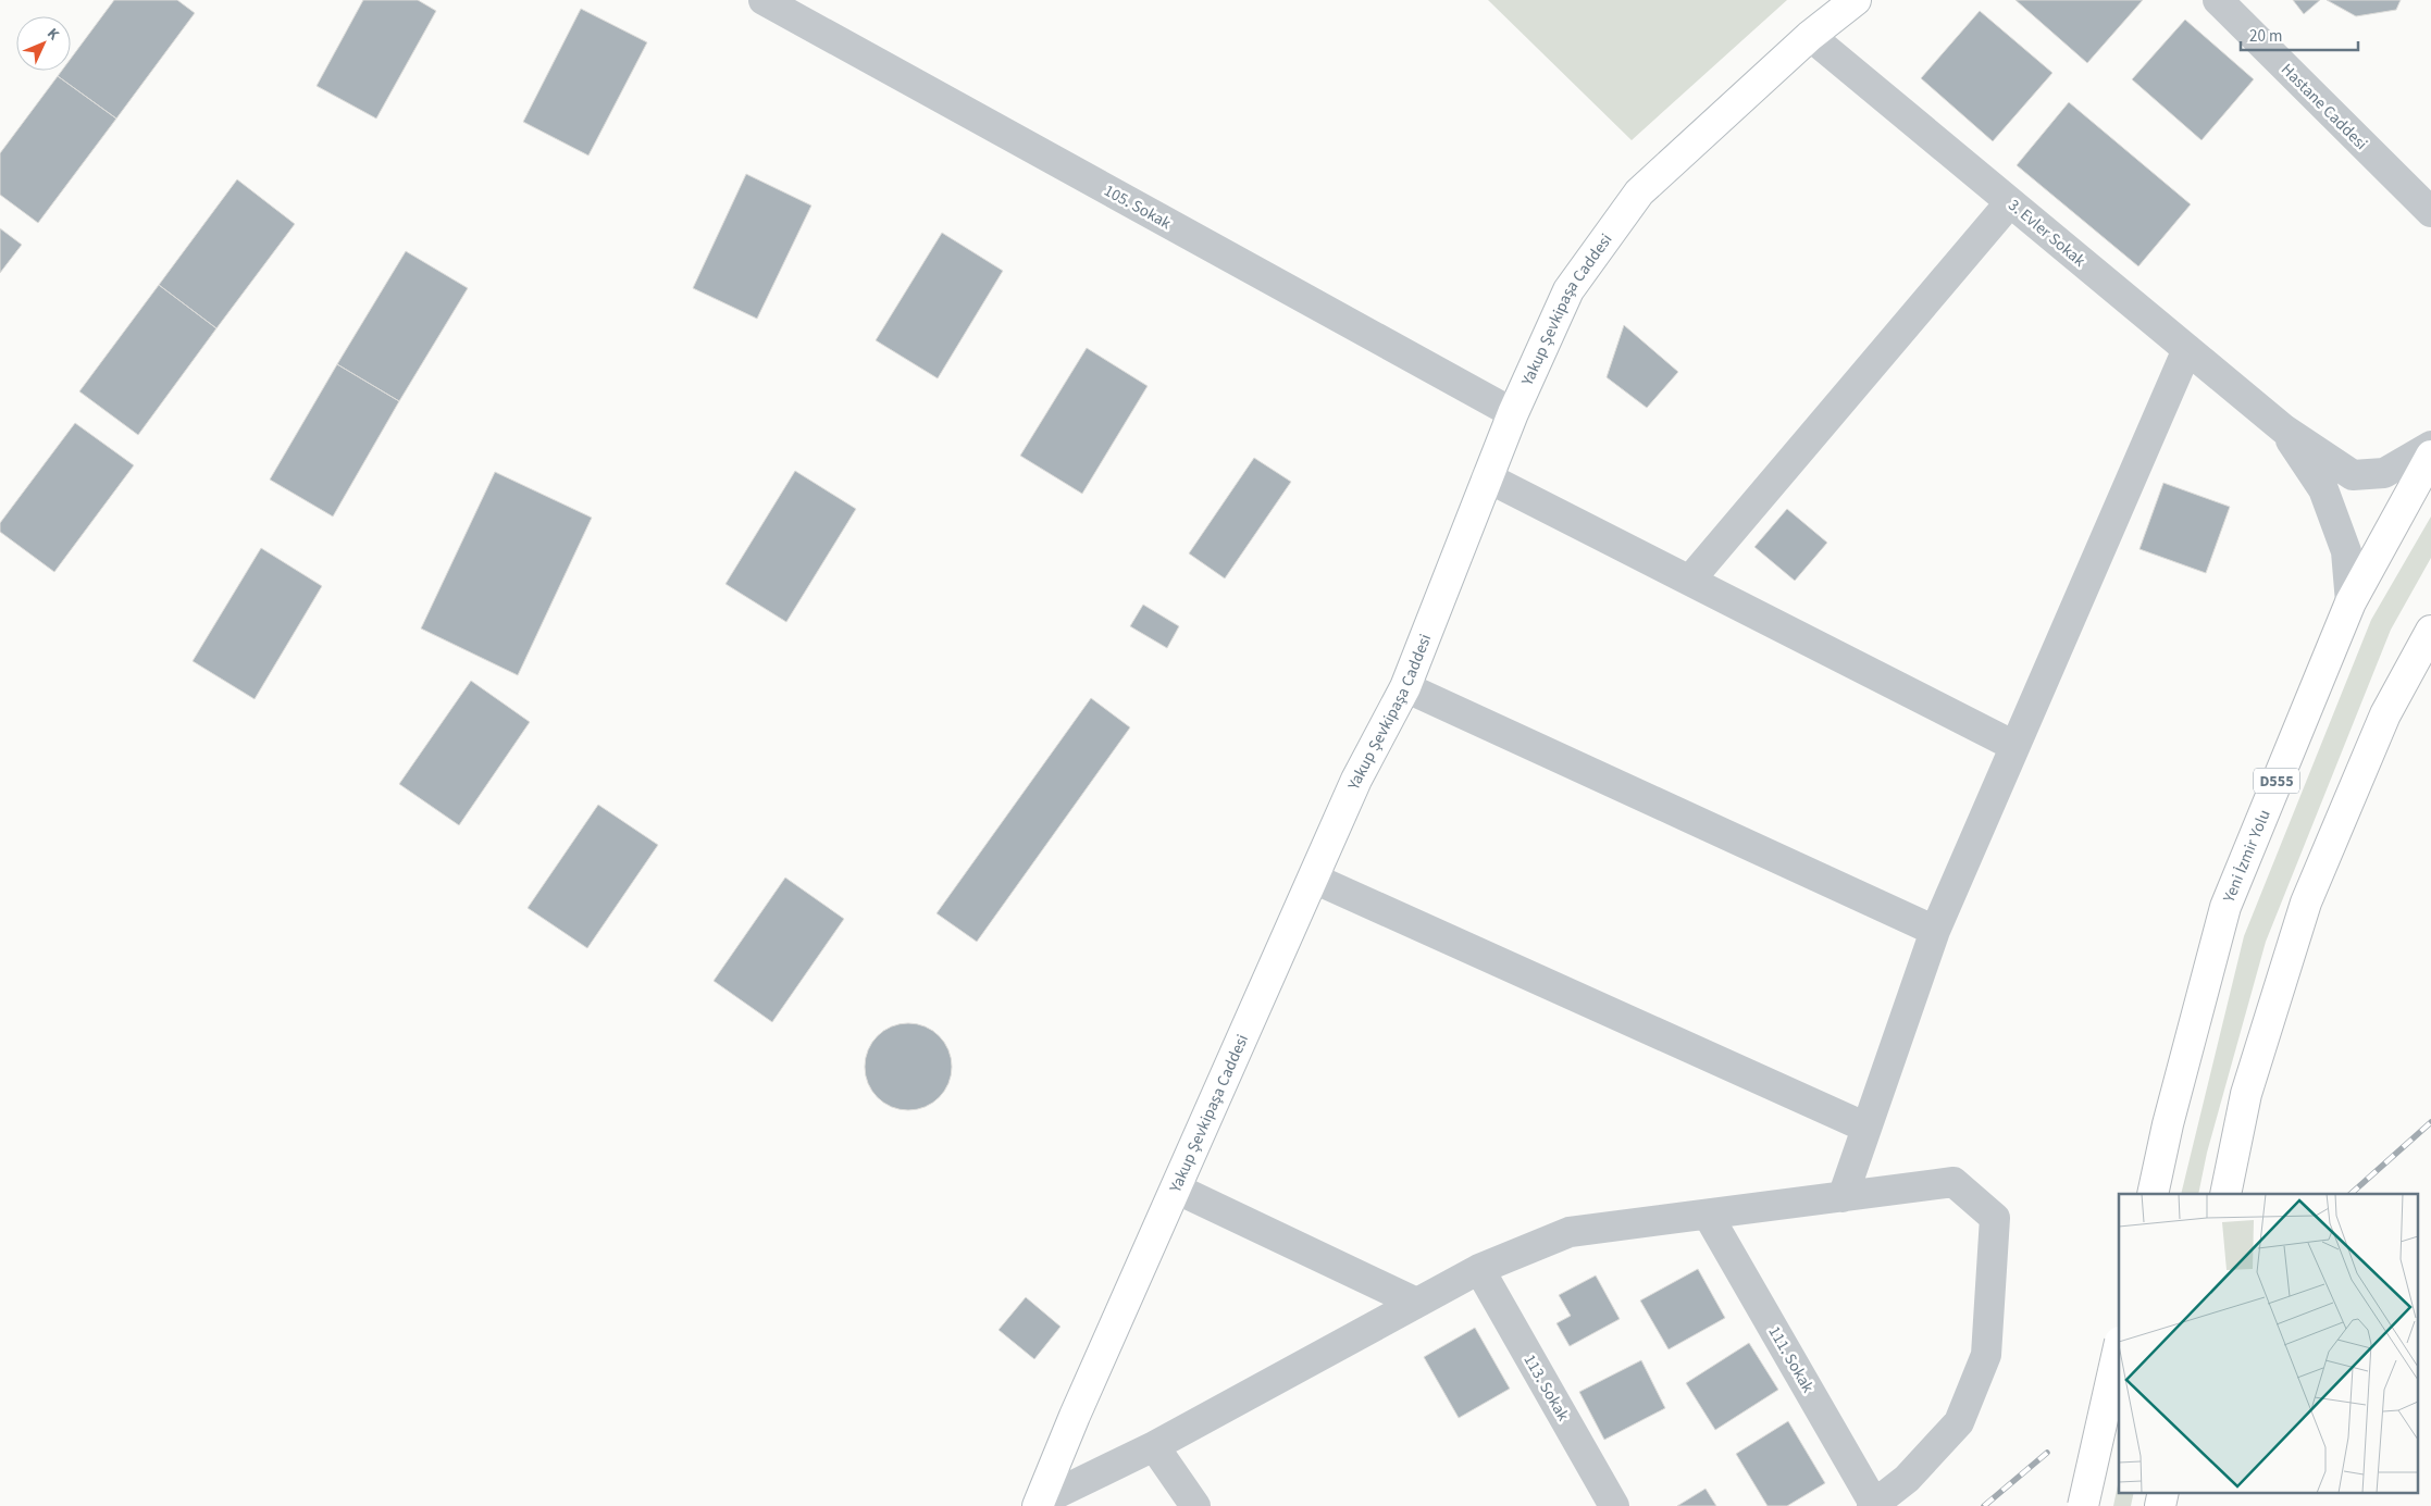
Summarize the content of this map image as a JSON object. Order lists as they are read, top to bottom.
{
  "streets": {
    "main road": ["Yakup Şevkipaşa Caddesi", "D555", "Yeni İzmir Yolu"],
    "street": [
      "Hastane Caddesi",
      "105. Sokak",
      "3. Evler Sokak",
      "111. Sokak",
      "113. Sokak"
    ]
  },
  "crossings": [
    ["105. Sokak", "Yakup Şevkipaşa Caddesi"],
    ["3. Evler Sokak", "Yakup Şevkipaşa Caddesi"]
  ],
  "scale_bar": "20 m",
  "north": "top right"
}
